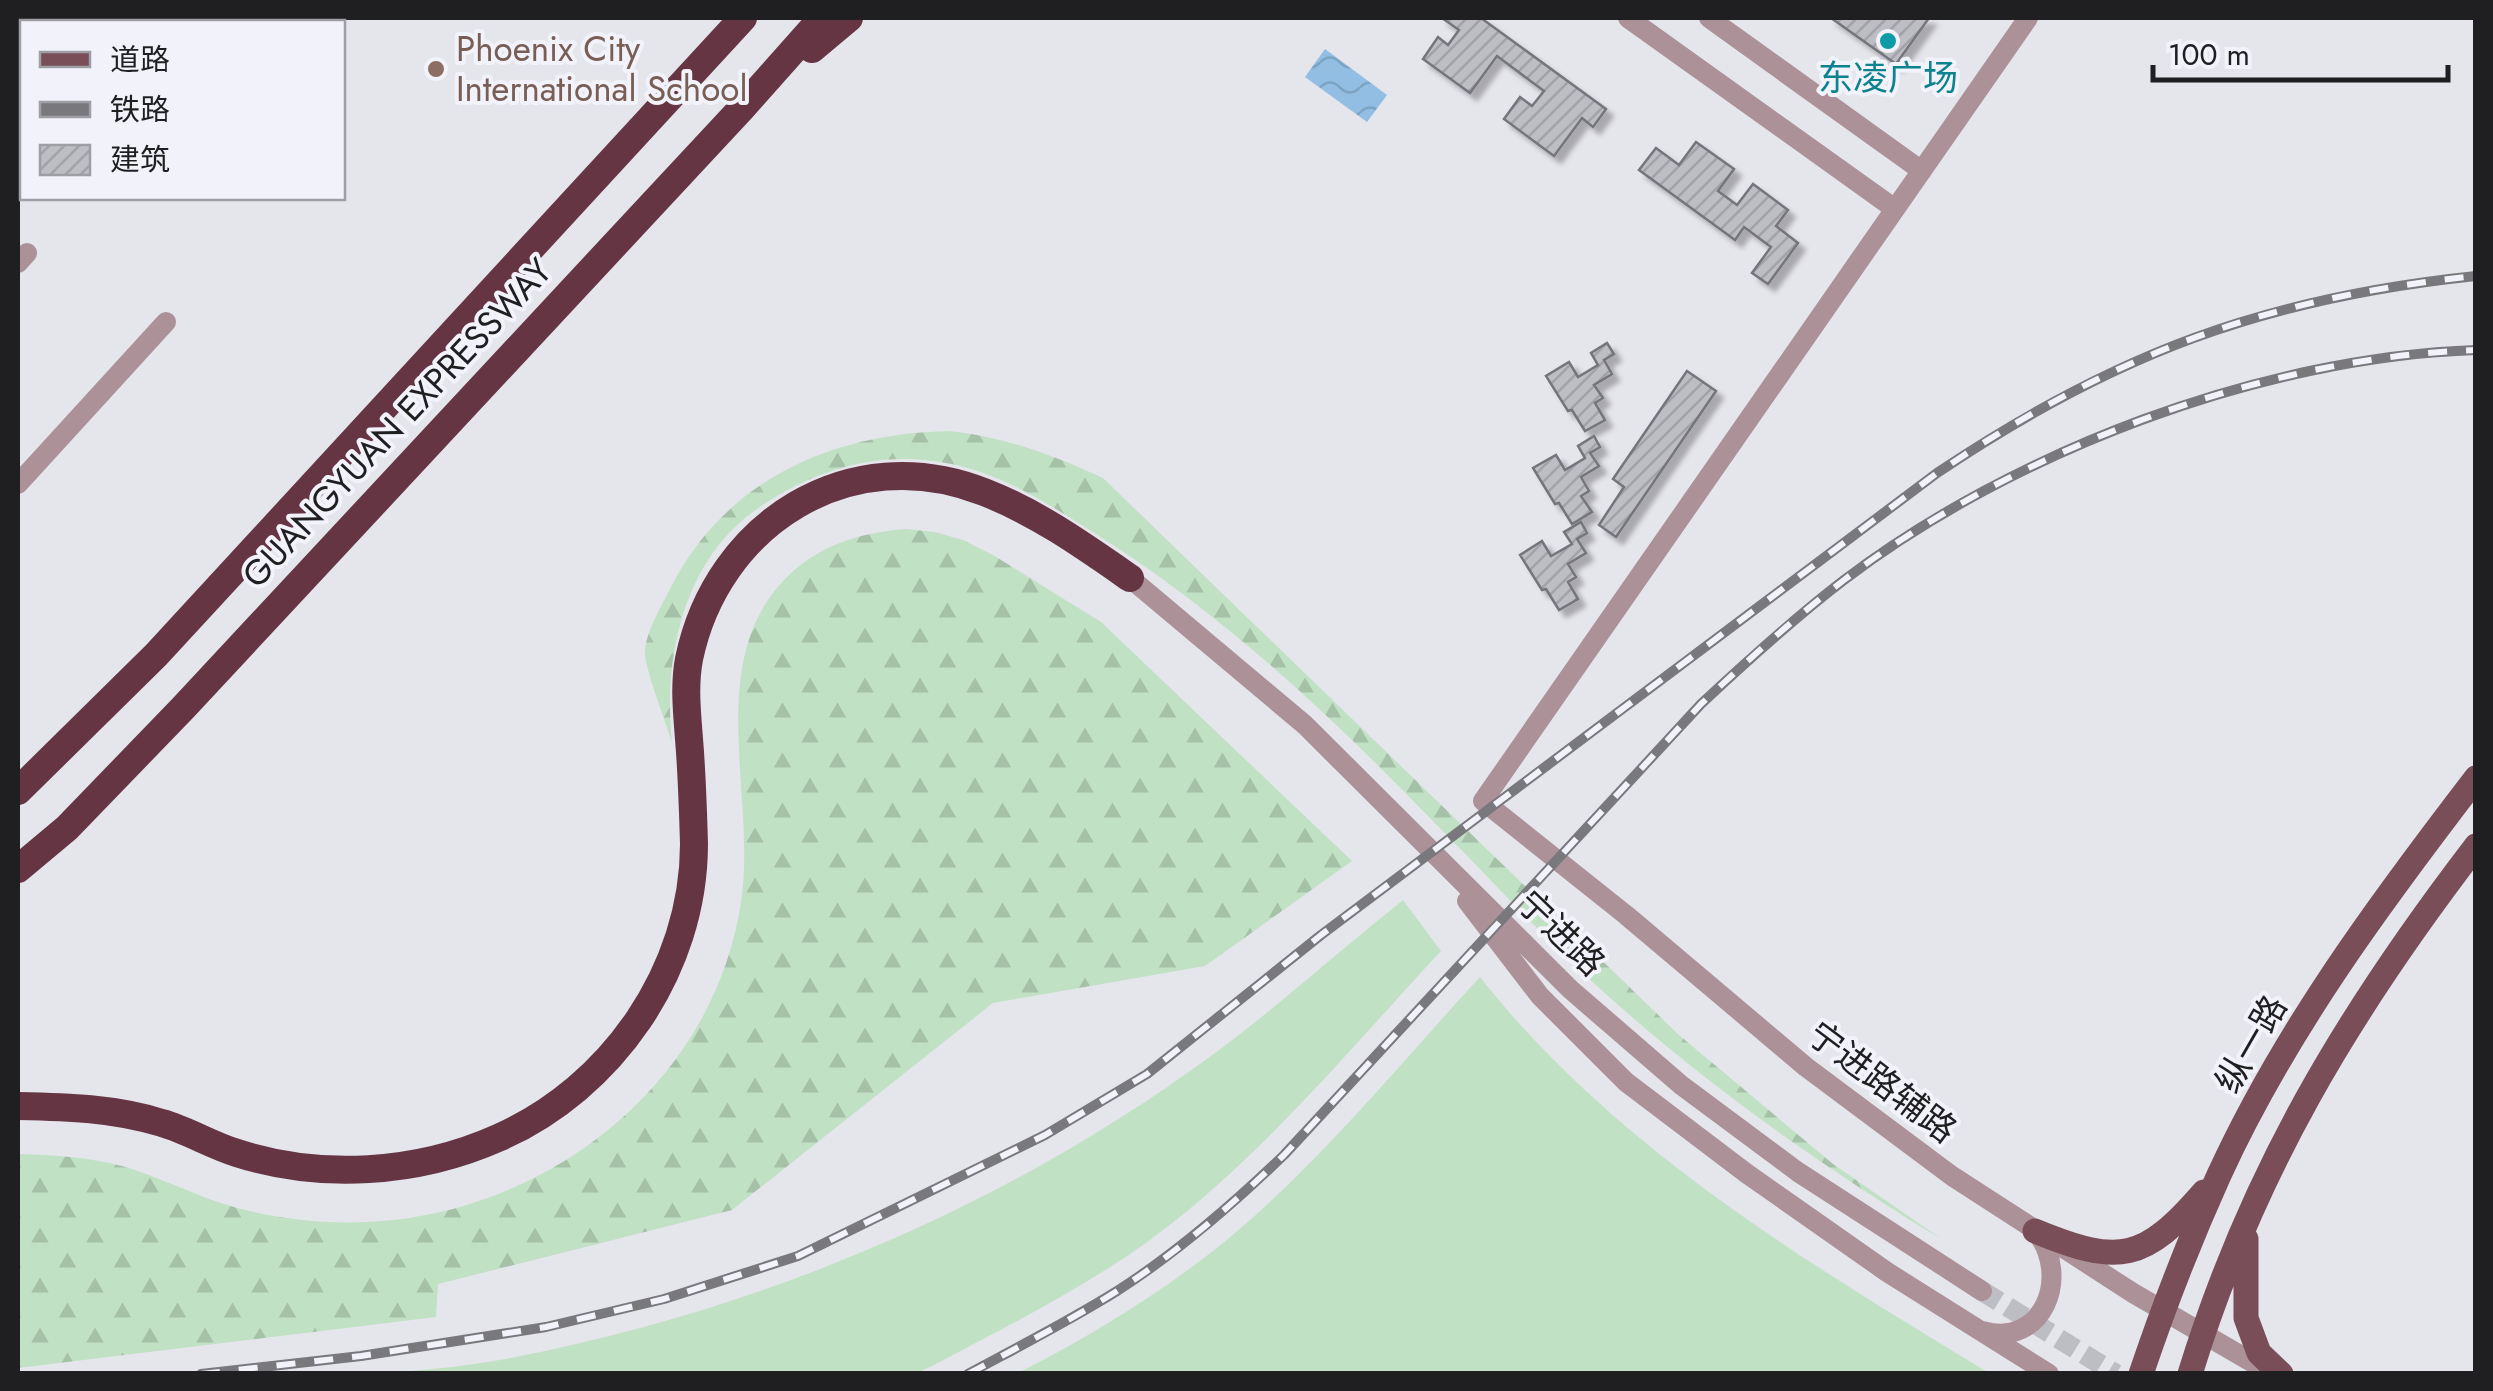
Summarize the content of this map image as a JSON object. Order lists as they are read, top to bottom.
{
  "streets": {
    "highway": ["GUANGYUAN EXPRESSWAY"],
    "main road": ["纵一路"],
    "street": ["宁进路", "宁进路辅路"]
  },
  "crossings": [
    ["纵一路", "宁进路辅路"]
  ],
  "places": ["东凌广场", "Phoenix City International School"],
  "legend": ["道路", "铁路", "建筑"],
  "scale_bar": "100 m"
}
